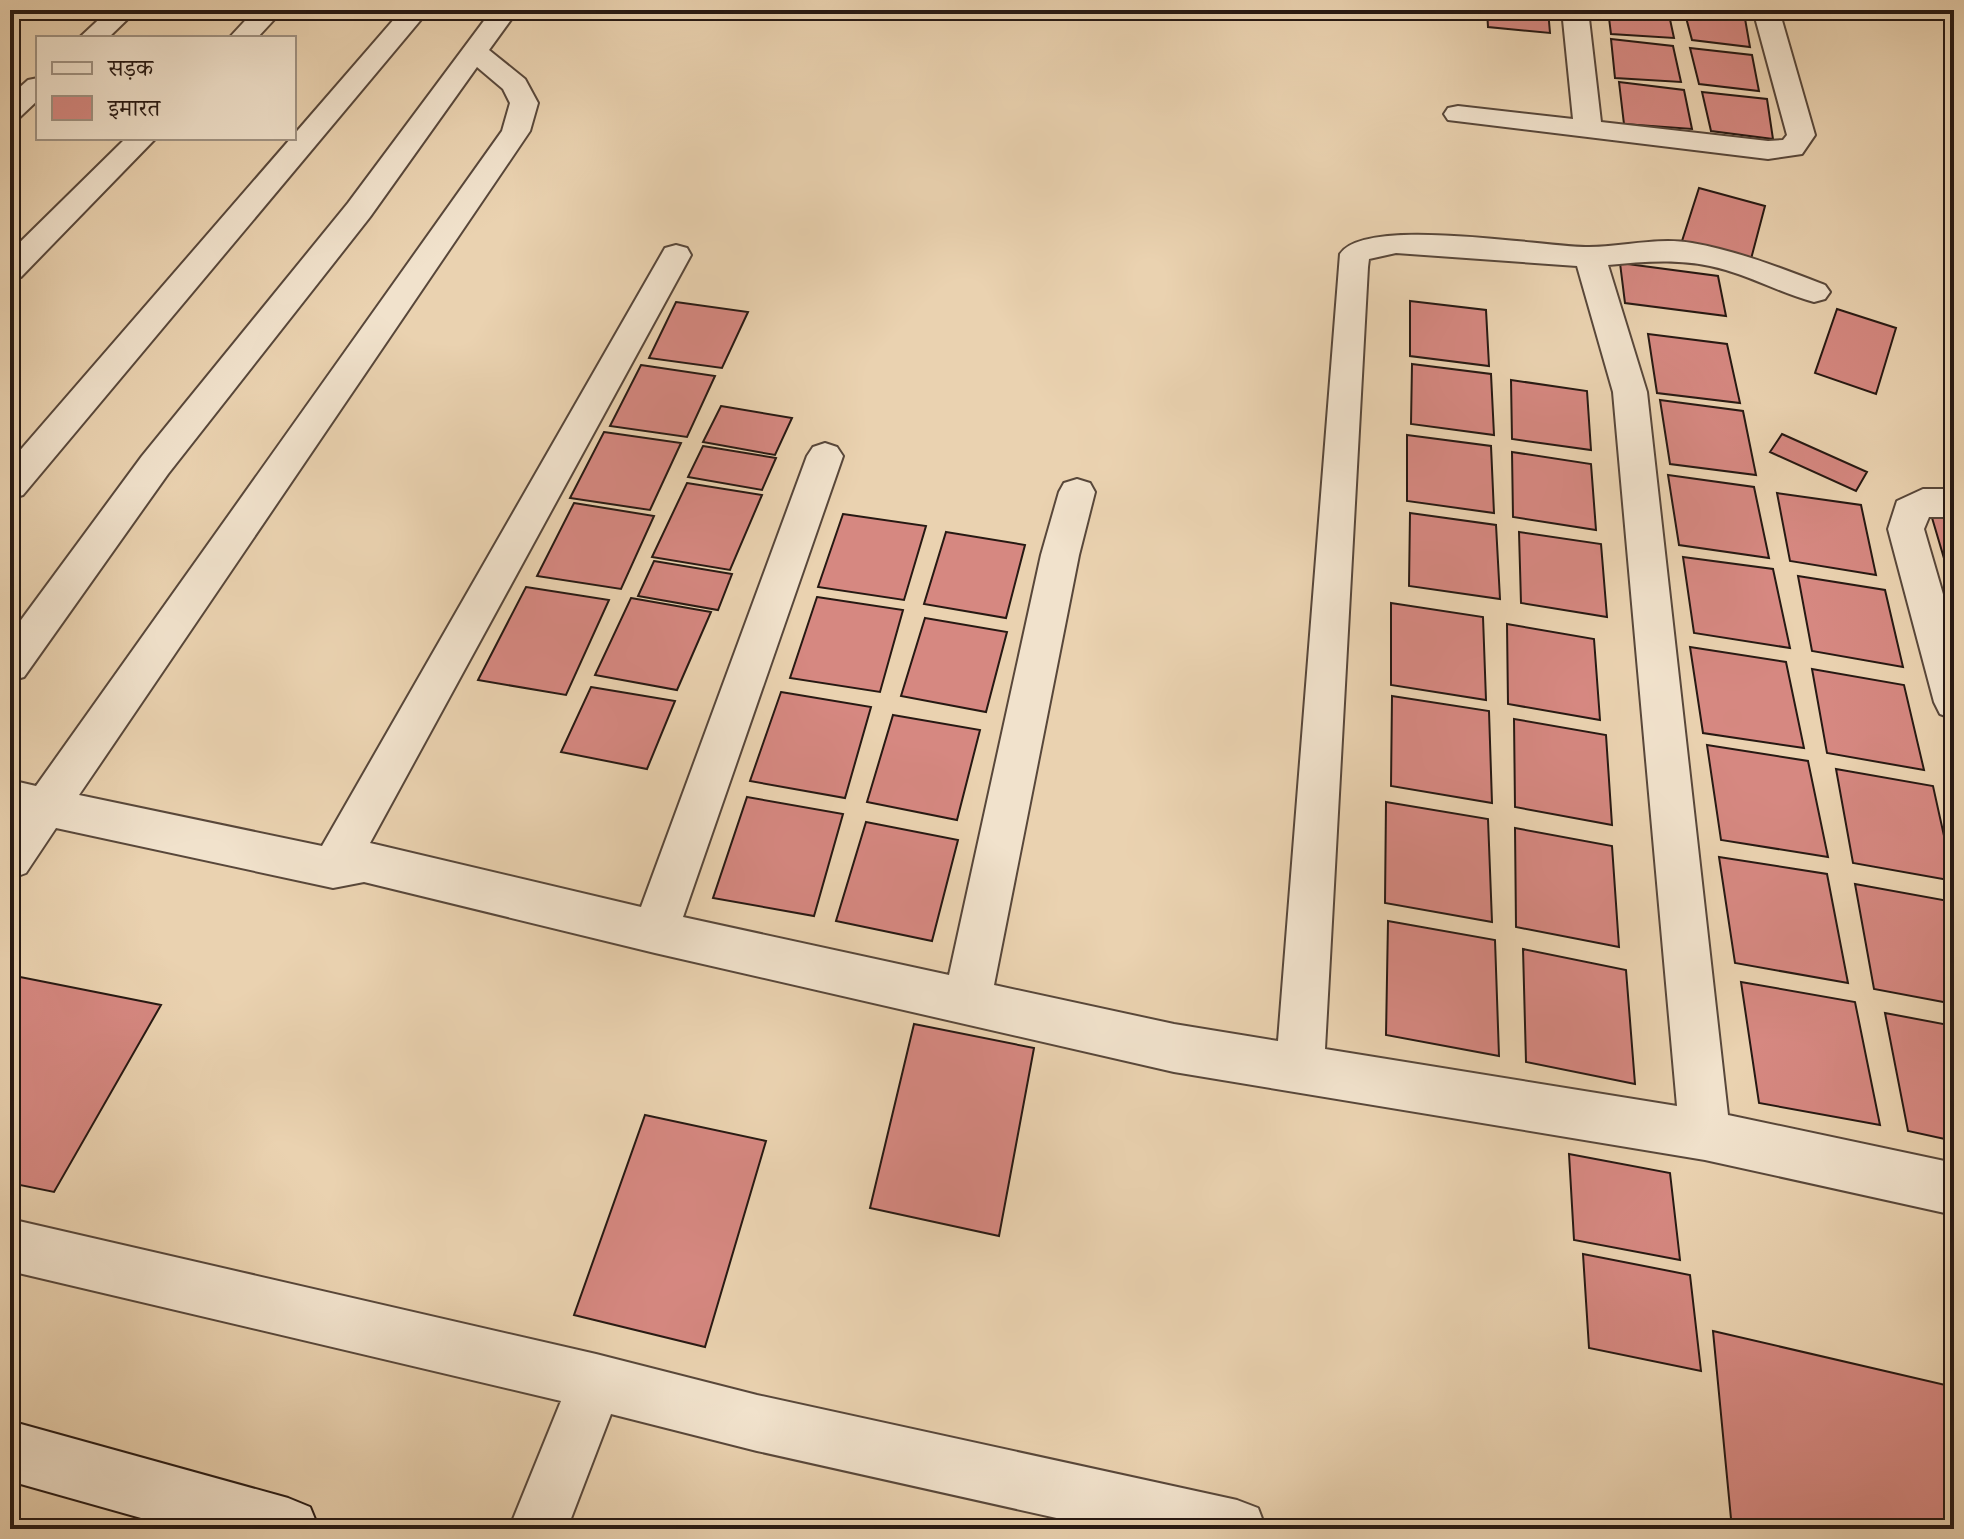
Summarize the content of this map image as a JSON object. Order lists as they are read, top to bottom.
{
  "legend": ["सड़क", "इमारत"]
}
